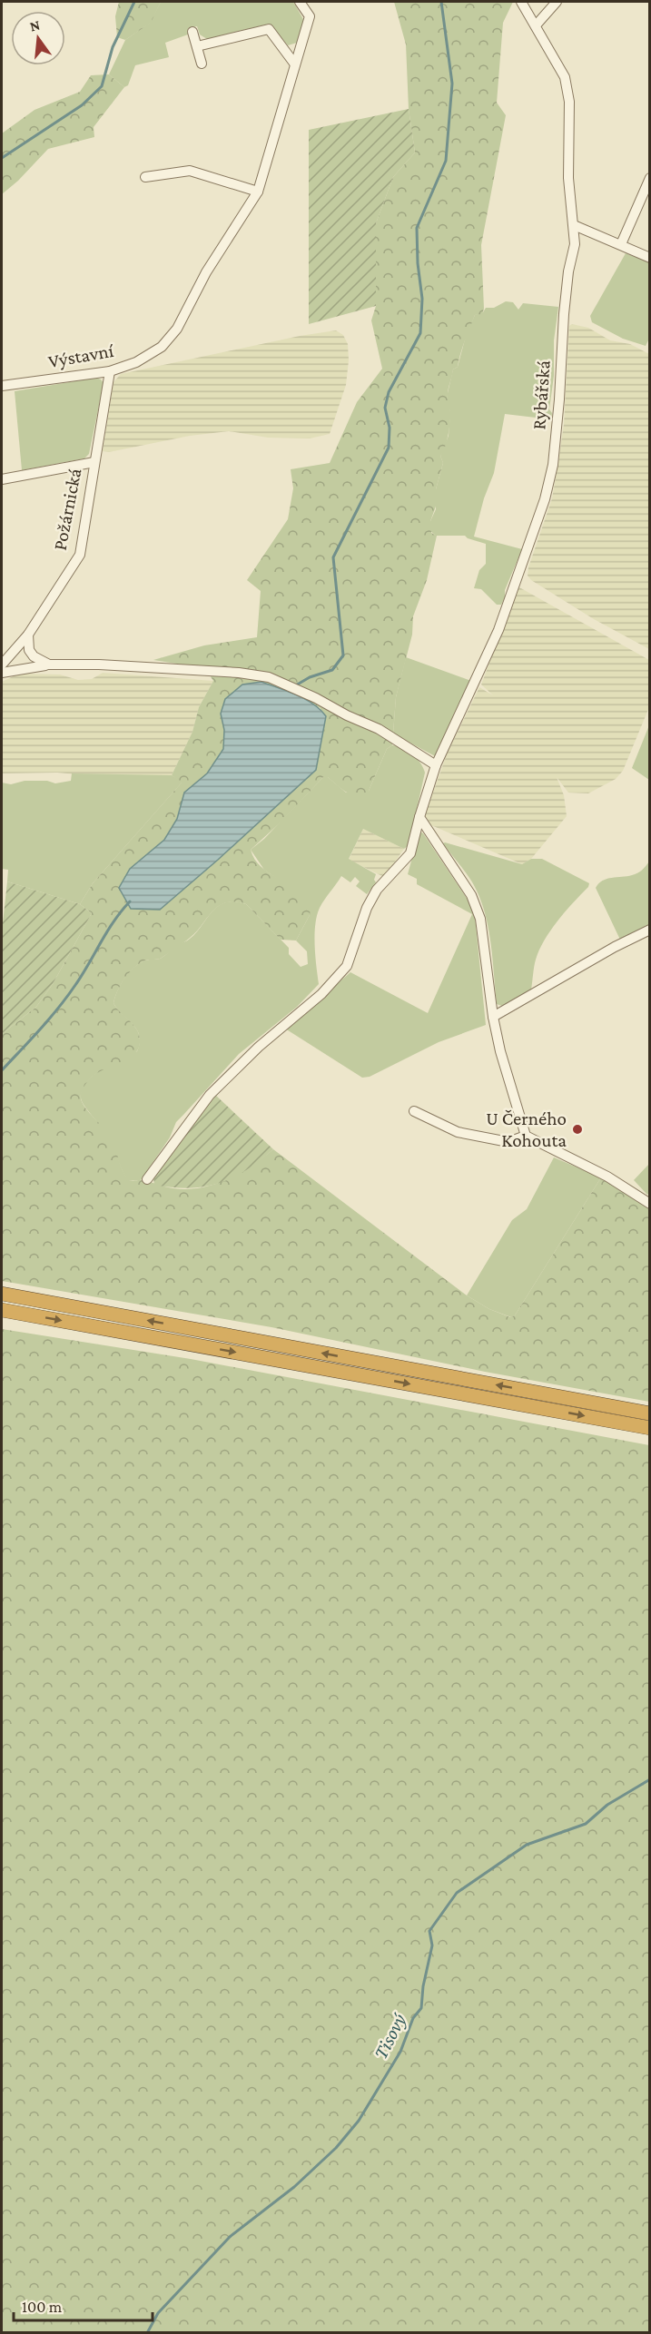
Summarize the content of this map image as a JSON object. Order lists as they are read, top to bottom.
{
  "streets": {
    "street": ["Výstavní", "Rybářská", "Požárnická"]
  },
  "crossings": [
    ["Výstavní", "Požárnická"]
  ],
  "water": ["Tisový"],
  "places": ["U Černého Kohouta"],
  "scale_bar": "100 m",
  "north": "top"
}
